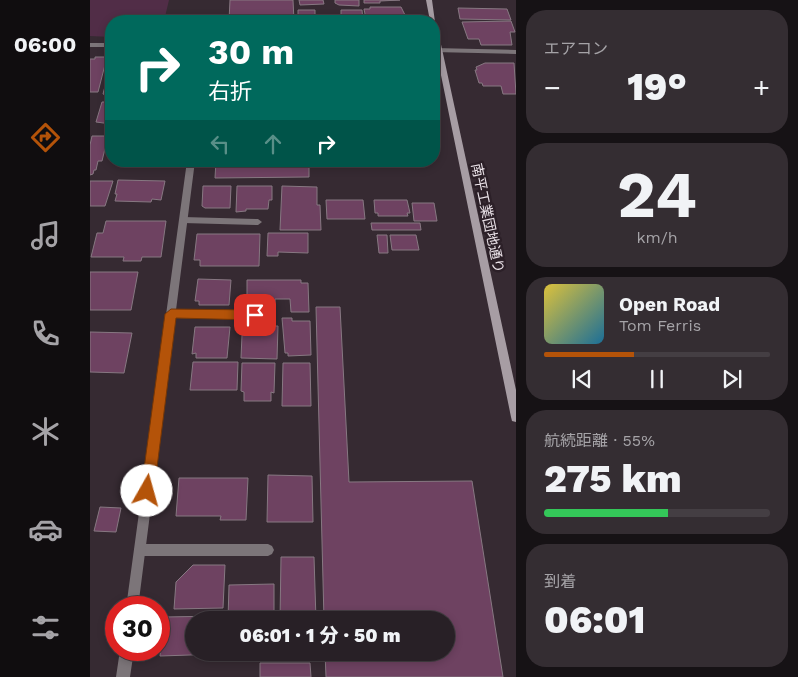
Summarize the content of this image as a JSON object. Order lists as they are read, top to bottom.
{
  "streets": {
    "street": ["南平工業団地通り"]
  },
  "page": {
    "tabs": "06:00",
    "tile": [
      "エアコン",
      ["24", "km/h"],
      ["航続距離 · 55%", "275 km"],
      ["到着", "06:01"]
    ],
    "turn": ["30 m", "右折"],
    "heat": ["−", "19°", "+"],
    "song": ["Open Road", "Tom Ferris"],
    "limit": "30",
    "trip": "06:01 · 1 分 · 50 m"
  }
}
